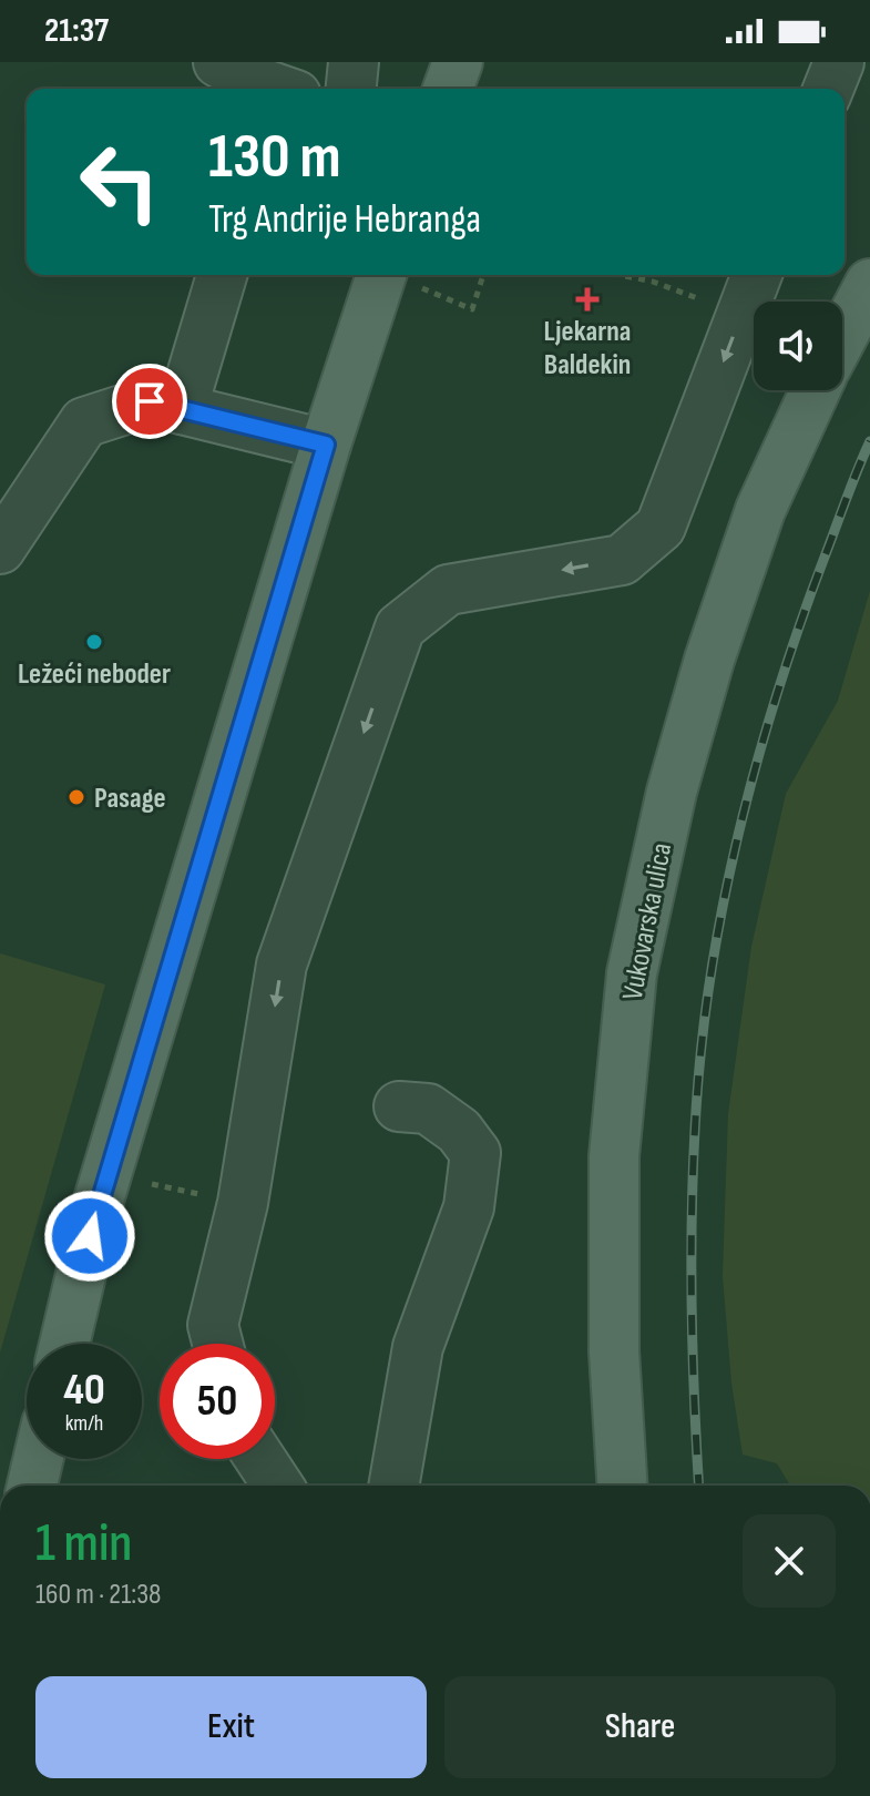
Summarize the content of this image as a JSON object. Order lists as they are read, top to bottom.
{
  "streets": {
    "main road": ["Vukovarska ulica"]
  },
  "places": {
    "health": ["Ljekarna Baldekin"],
    "other": ["Ležeći neboder", "Pasage"]
  },
  "page": {
    "status": "21:37",
    "turn": ["130 m", "Trg Andrije Hebranga"],
    "speed": "40 km/h",
    "limit": "50",
    "heading": ["1 min", "160 m · 21:38"],
    "buttons": ["Exit", "Share"]
  }
}
